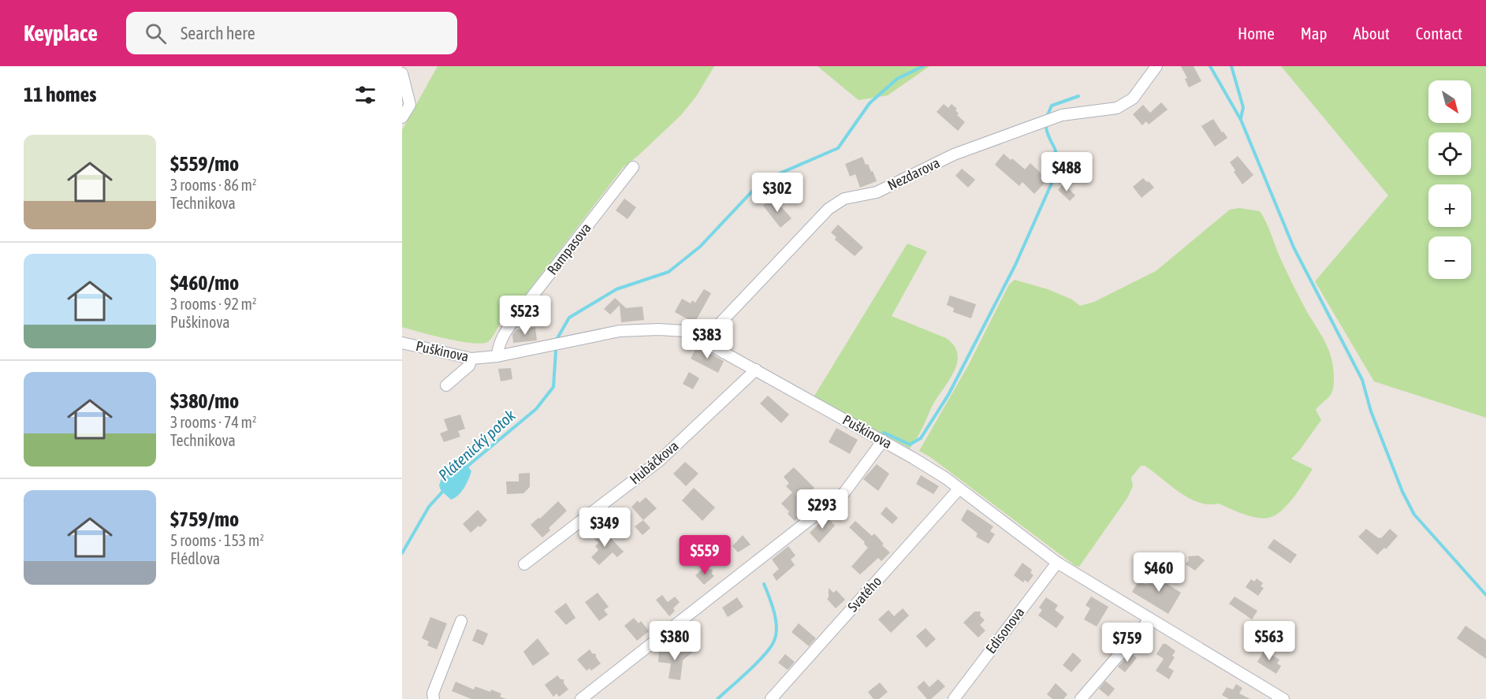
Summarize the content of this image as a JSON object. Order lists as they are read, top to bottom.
{
  "streets": {
    "street": [
      "Nezdarova",
      "Rampasova",
      "Puškinova",
      "Hubáčkova",
      "Svatého",
      "Edisonova"
    ]
  },
  "crossings": [
    ["Nezdarova", "Puškinova"],
    ["Rampasova", "Puškinova"],
    ["Puškinova", "Hubáčkova"],
    ["Puškinova", "Svatého"],
    ["Puškinova", "Edisonova"]
  ],
  "water": ["Plátenický potok"],
  "north": "bottom right",
  "page": {
    "header": "Keyplace",
    "search": "Search here",
    "nav": [
      "Home",
      "Map",
      "About",
      "Contact"
    ],
    "heading": "11 homes",
    "map_buttons": ["+", "−"],
    "list": [
      {
        "name": "$559/mo",
        "note": "3 rooms · 86 m² · Technikova"
      },
      {
        "name": "$460/mo",
        "note": "3 rooms · 92 m² · Puškinova"
      },
      {
        "name": "$380/mo",
        "note": "3 rooms · 74 m² · Technikova"
      },
      {
        "name": "$759/mo",
        "note": "5 rooms · 153 m² · Flédlova"
      }
    ],
    "price": [
      "$488",
      "$302",
      "$523",
      "$383",
      "$293",
      "$349",
      "$559",
      "$460",
      "$380",
      "$563",
      "$759"
    ]
  }
}
